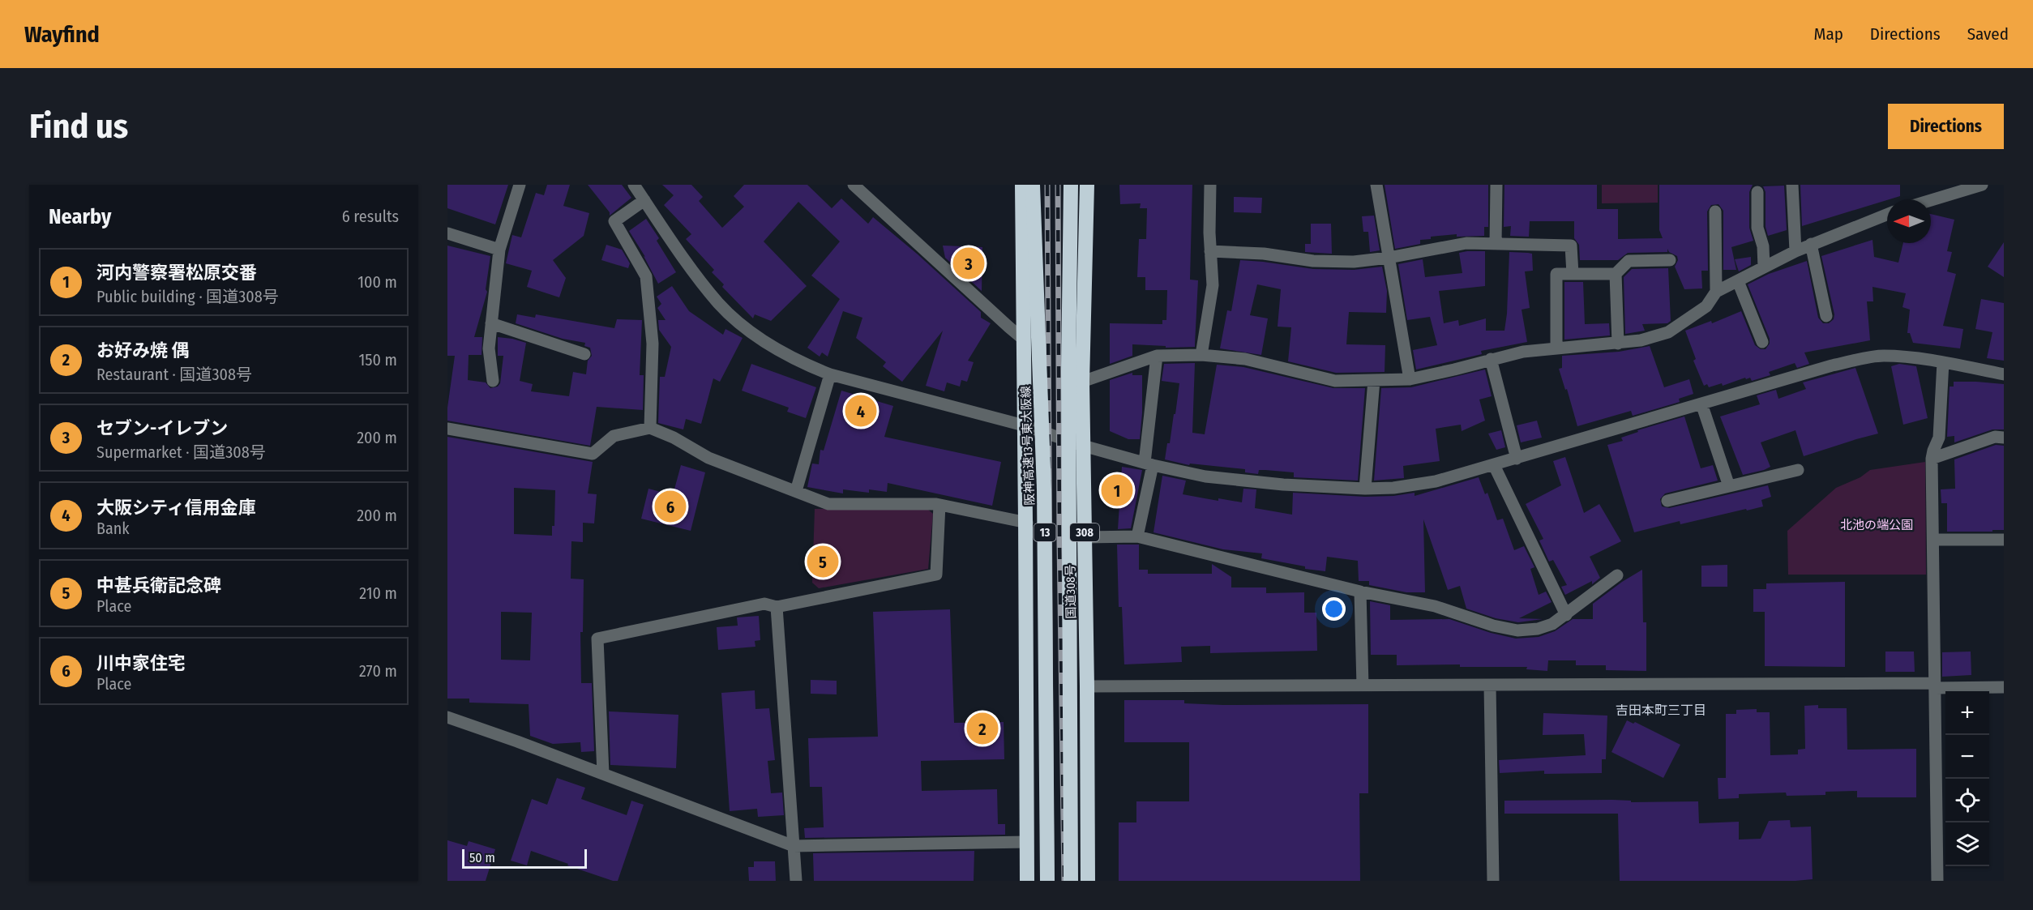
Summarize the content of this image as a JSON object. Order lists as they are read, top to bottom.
{
  "streets": {
    "highway": [
      "阪神高速13号東大阪線",
      "13",
      "308",
      "国道308号"
    ]
  },
  "districts": ["吉田本町三丁目"],
  "parks": ["北池の端公園"],
  "scale_bar": "50 m",
  "north": "left",
  "page": {
    "header": "Wayfind",
    "nav": ["Map", "Directions", "Saved"],
    "buttons": "Directions",
    "title": "Find us",
    "heading": ["Nearby", "6 results"],
    "pins": [
      "3",
      "4",
      "1",
      "6",
      "5",
      "2"
    ],
    "list": [
      {
        "mark": "1",
        "name": "河内警察署松原交番",
        "note": "Public building · 国道308号",
        "value": "100 m"
      },
      {
        "mark": "2",
        "name": "お好み焼 偶",
        "note": "Restaurant · 国道308号",
        "value": "150 m"
      },
      {
        "mark": "3",
        "name": "セブン-イレブン",
        "note": "Supermarket · 国道308号",
        "value": "200 m"
      },
      {
        "mark": "4",
        "name": "大阪シティ信用金庫",
        "note": "Bank",
        "value": "200 m"
      },
      {
        "mark": "5",
        "name": "中甚兵衛記念碑",
        "note": "Place",
        "value": "210 m"
      },
      {
        "mark": "6",
        "name": "川中家住宅",
        "note": "Place",
        "value": "270 m"
      }
    ],
    "map_buttons": ["+", "−"],
    "scale": "50 m"
  }
}
